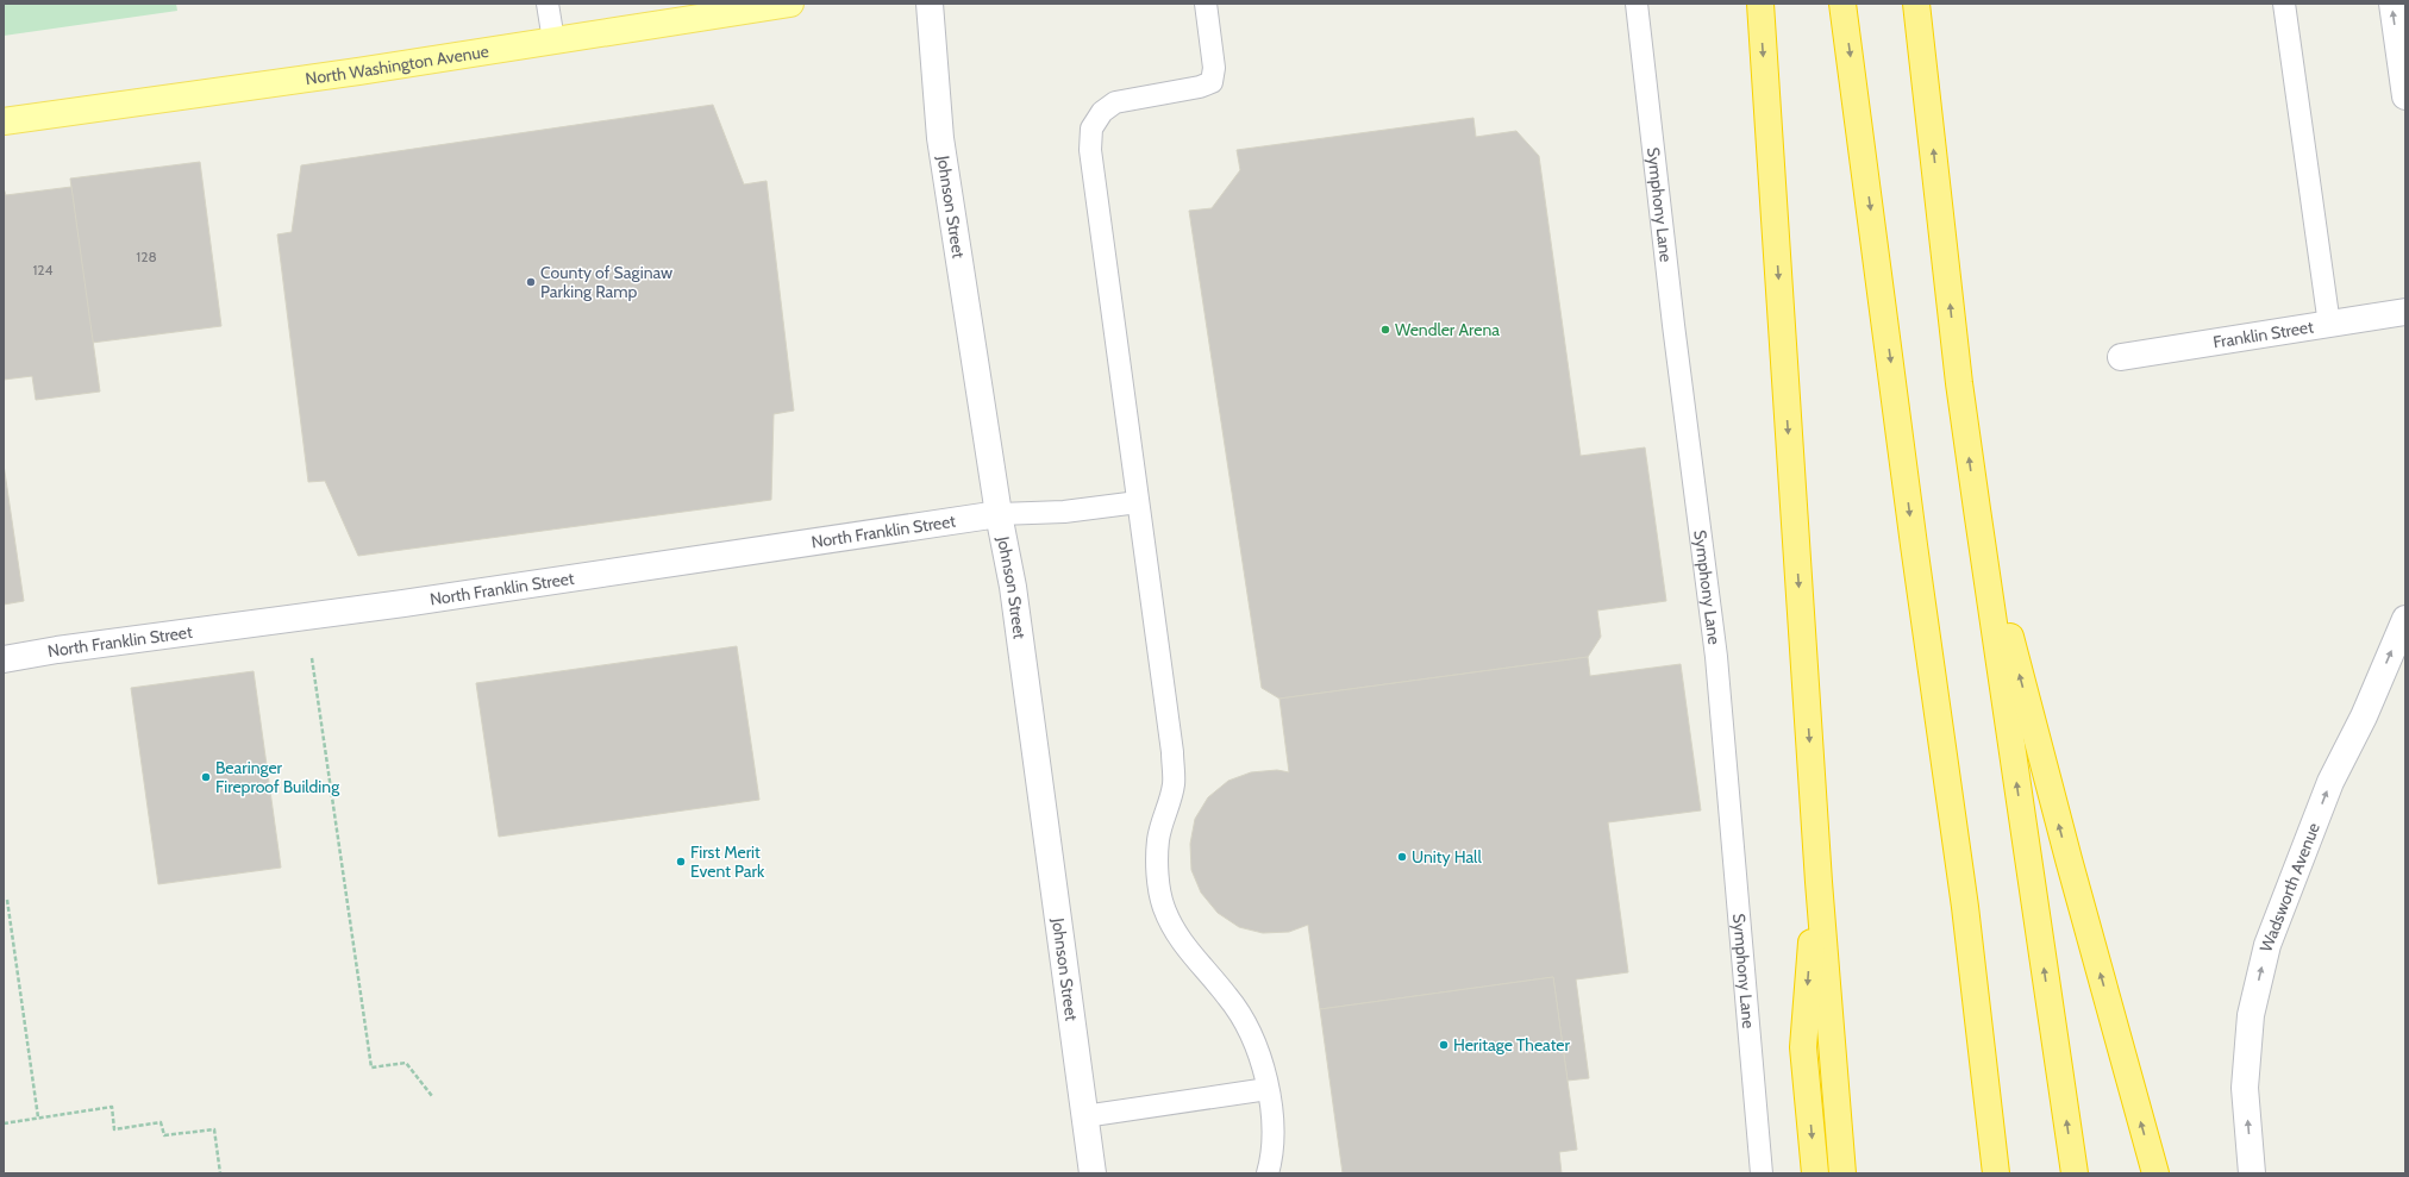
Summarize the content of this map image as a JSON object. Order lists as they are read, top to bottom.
{
  "streets": {
    "main road": ["North Washington Avenue"],
    "street": [
      "Johnson Street",
      "Franklin Street",
      "North Franklin Street",
      "Wadsworth Avenue"
    ],
    "lane": ["Symphony Lane"]
  },
  "crossings": [
    ["Johnson Street", "North Franklin Street"]
  ],
  "one_way": ["Wadsworth Avenue"],
  "places": [
    "County of Saginaw Parking Ramp",
    "Wendler Arena",
    "Bearinger Fireproof Building",
    "Unity Hall",
    "First Merit Event Park",
    "Heritage Theater"
  ],
  "house_numbers": ["128", "124"]
}
